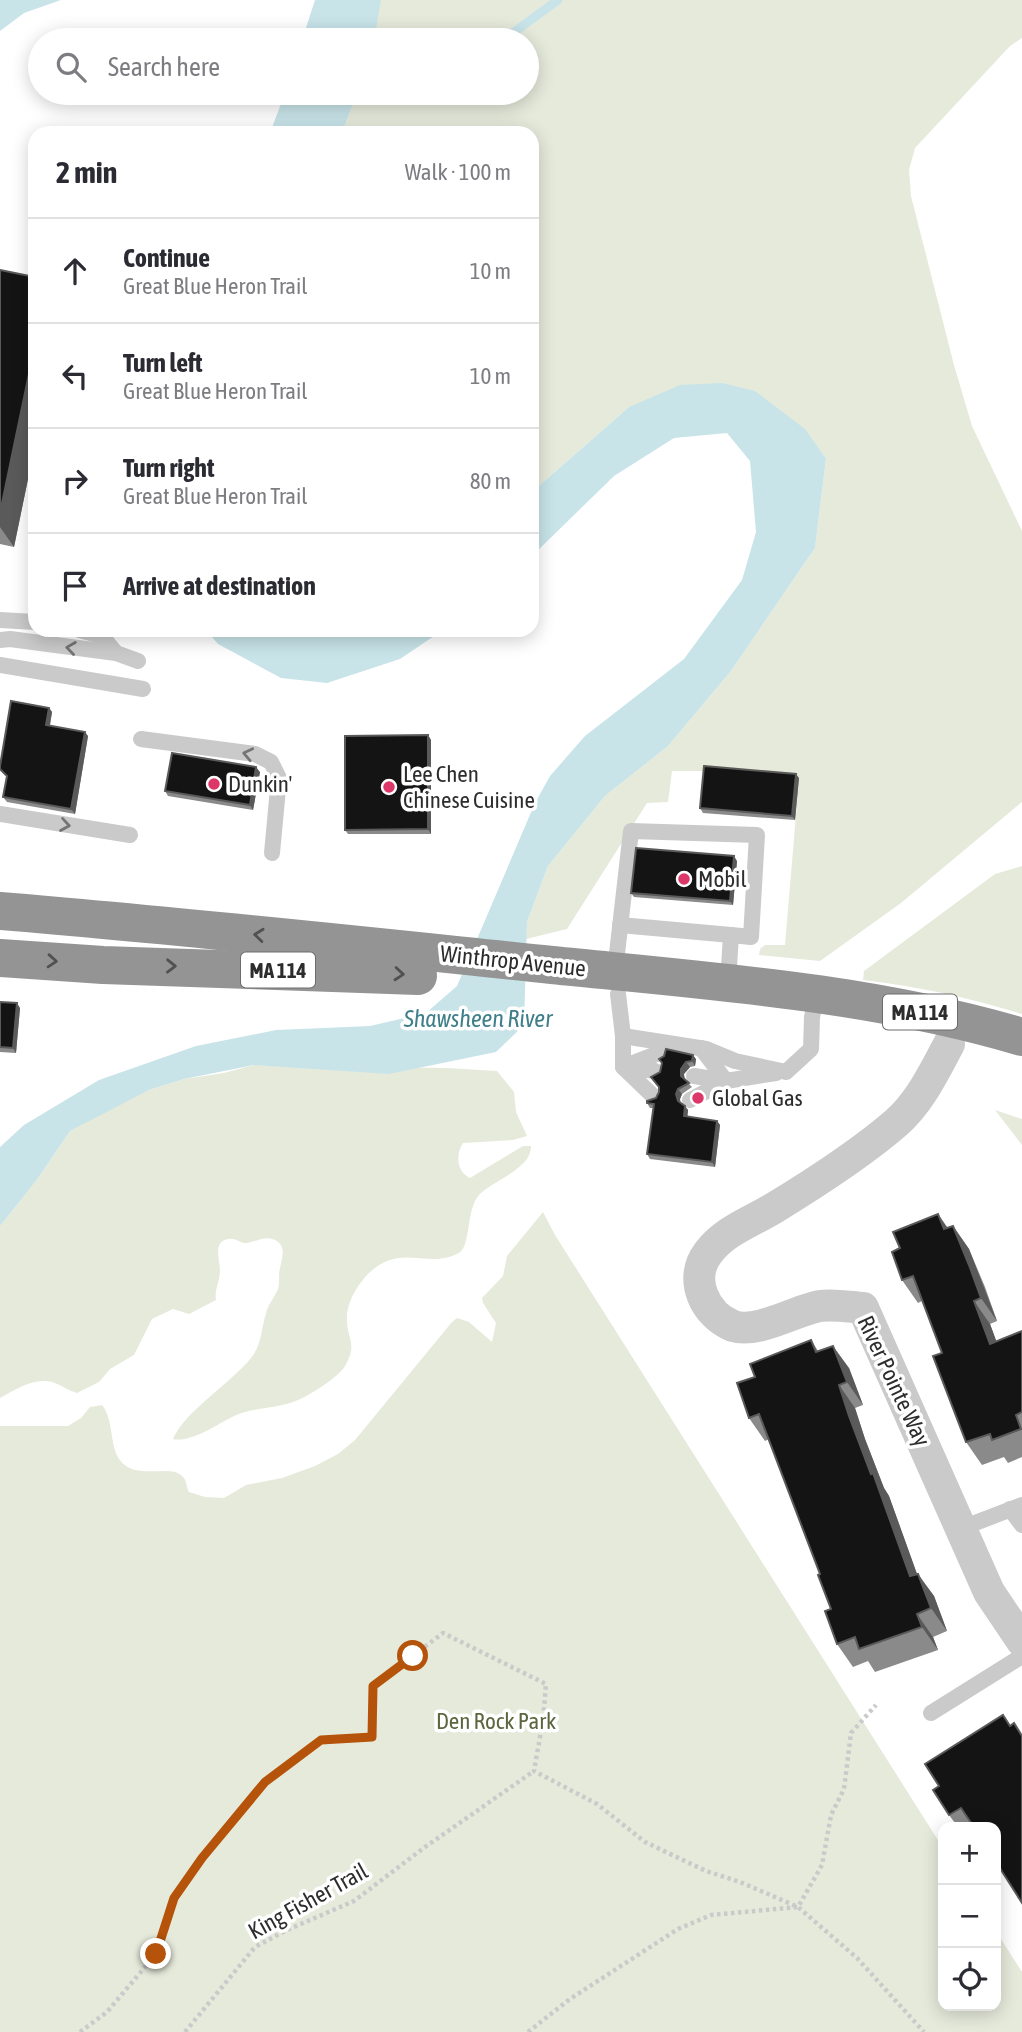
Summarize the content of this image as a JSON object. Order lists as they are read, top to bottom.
{
  "streets": {
    "highway": ["Winthrop Avenue", "MA 114"],
    "street": ["River Pointe Way"],
    "path": ["King Fisher Trail"]
  },
  "crossings": [
    ["Winthrop Avenue", "River Pointe Way"]
  ],
  "water": ["Shawsheen River"],
  "parks": ["Den Rock Park"],
  "places": [
    "Dunkin'",
    "Lee Chen Chinese Cuisine",
    "Mobil",
    "Global Gas"
  ],
  "page": {
    "search": "Search here",
    "heading": ["2 min", "Walk · 100 m"],
    "list": [
      ["Continue", "Great Blue Heron Trail", "10 m"],
      ["Turn left", "Great Blue Heron Trail", "10 m"],
      ["Turn right", "Great Blue Heron Trail", "80 m"],
      "Arrive at destination"
    ],
    "map_buttons": ["+", "−"]
  }
}
